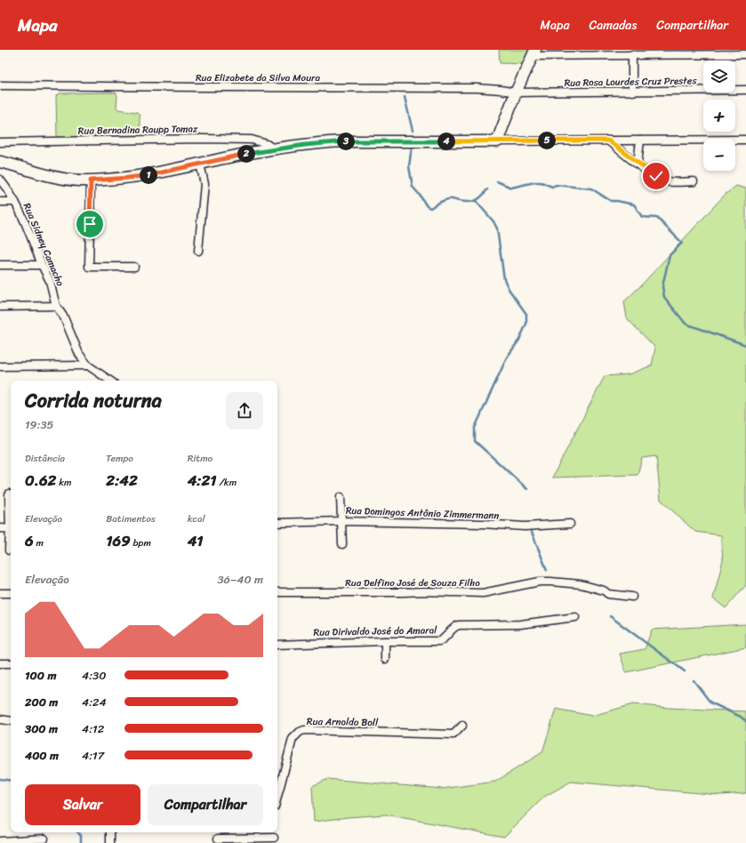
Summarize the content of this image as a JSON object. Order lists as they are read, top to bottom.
{
  "streets": {
    "street": [
      "Rua Elizabete da Silva Moura",
      "Rua Rosa Lourdes Cruz Prestes",
      "Rua Bernadina Raupp Tomaz",
      "Rua Sidney Camacho",
      "Rua Domingos Antônio Zimmermann",
      "Rua Delfino José de Souza Filho",
      "Rua Dirivaldo José do Amaral",
      "Rua Arnoldo Boll"
    ]
  },
  "crossings": [
    ["Rua Elizabete da Silva Moura", "Rua Rosa Lourdes Cruz Prestes"]
  ],
  "page": {
    "header": "Mapa",
    "nav": ["Mapa", "Camadas", "Compartilhar"],
    "map_buttons": ["+", "−"],
    "pins": [
      "5",
      "3",
      "4",
      "2",
      "1"
    ],
    "heading": ["Corrida noturna", "19:35"],
    "stats": [
      ["Distância", "0.62 km"],
      ["Tempo", "2:42"],
      ["Ritmo", "4:21 /km"],
      ["Elevação", "6 m"],
      ["Batimentos", "169 bpm"],
      ["kcal", "41"]
    ],
    "chart": ["Elevação", "36–40 m"],
    "list": [
      {
        "name": "100 m",
        "note": "4:30"
      },
      {
        "name": "200 m",
        "note": "4:24"
      },
      {
        "name": "300 m",
        "note": "4:12"
      },
      {
        "name": "400 m",
        "note": "4:17"
      }
    ],
    "buttons": ["Salvar", "Compartilhar"]
  }
}
